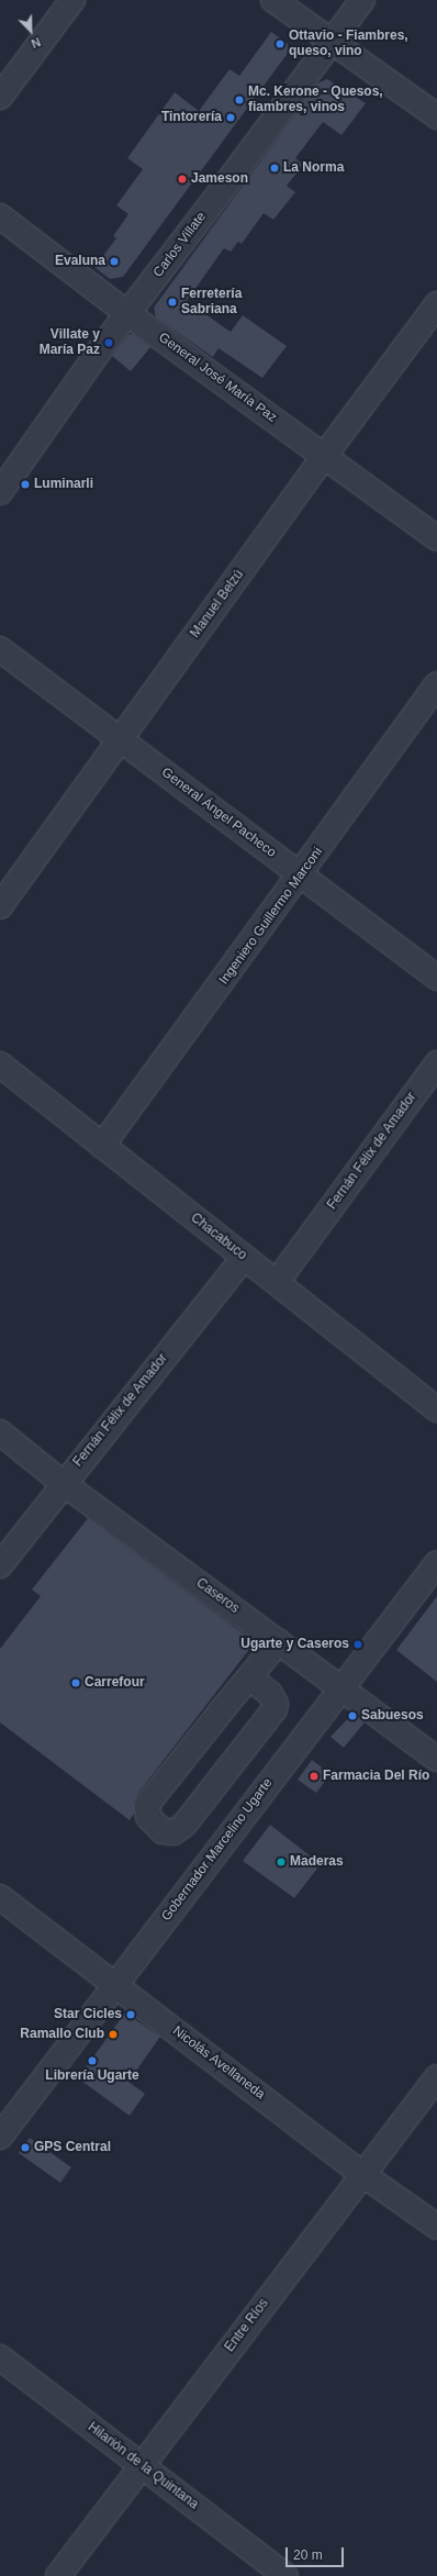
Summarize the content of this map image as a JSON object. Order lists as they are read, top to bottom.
{
  "streets": {
    "street": [
      "Carlos Villate",
      "General José María Paz",
      "Manuel Belzú",
      "General Ángel Pacheco",
      "Ingeniero Guillermo Marconi",
      "Fernán Félix de Amador",
      "Chacabuco",
      "Caseros",
      "Gobernador Marcelino Ugarte",
      "Nicolás Avellaneda",
      "Entre Ríos",
      "Hilarión de la Quintana"
    ]
  },
  "crossings": [
    ["Carlos Villate", "General José María Paz"],
    ["General José María Paz", "Manuel Belzú"],
    ["Manuel Belzú", "General Ángel Pacheco"],
    ["General Ángel Pacheco", "Ingeniero Guillermo Marconi"],
    ["Ingeniero Guillermo Marconi", "Chacabuco"],
    ["Fernán Félix de Amador", "Chacabuco"],
    ["Fernán Félix de Amador", "Caseros"],
    ["Caseros", "Gobernador Marcelino Ugarte"],
    ["Gobernador Marcelino Ugarte", "Nicolás Avellaneda"],
    ["Nicolás Avellaneda", "Entre Ríos"],
    ["Entre Ríos", "Hilarión de la Quintana"]
  ],
  "places": [
    "Ottavio - Fiambres, queso, vino",
    "Mc. Kerone - Quesos, fiambres, vinos",
    "Tintorería",
    "La Norma",
    "Jameson",
    "Evaluna",
    "Ferretería Sabriana",
    "Villate y María Paz",
    "Luminarli",
    "Ugarte y Caseros",
    "Carrefour",
    "Sabuesos",
    "Farmacia Del Río",
    "Maderas",
    "Star Cicles",
    "Ramallo Club",
    "Librería Ugarte",
    "GPS Central"
  ],
  "scale_bar": "20 m",
  "north": "bottom right"
}
